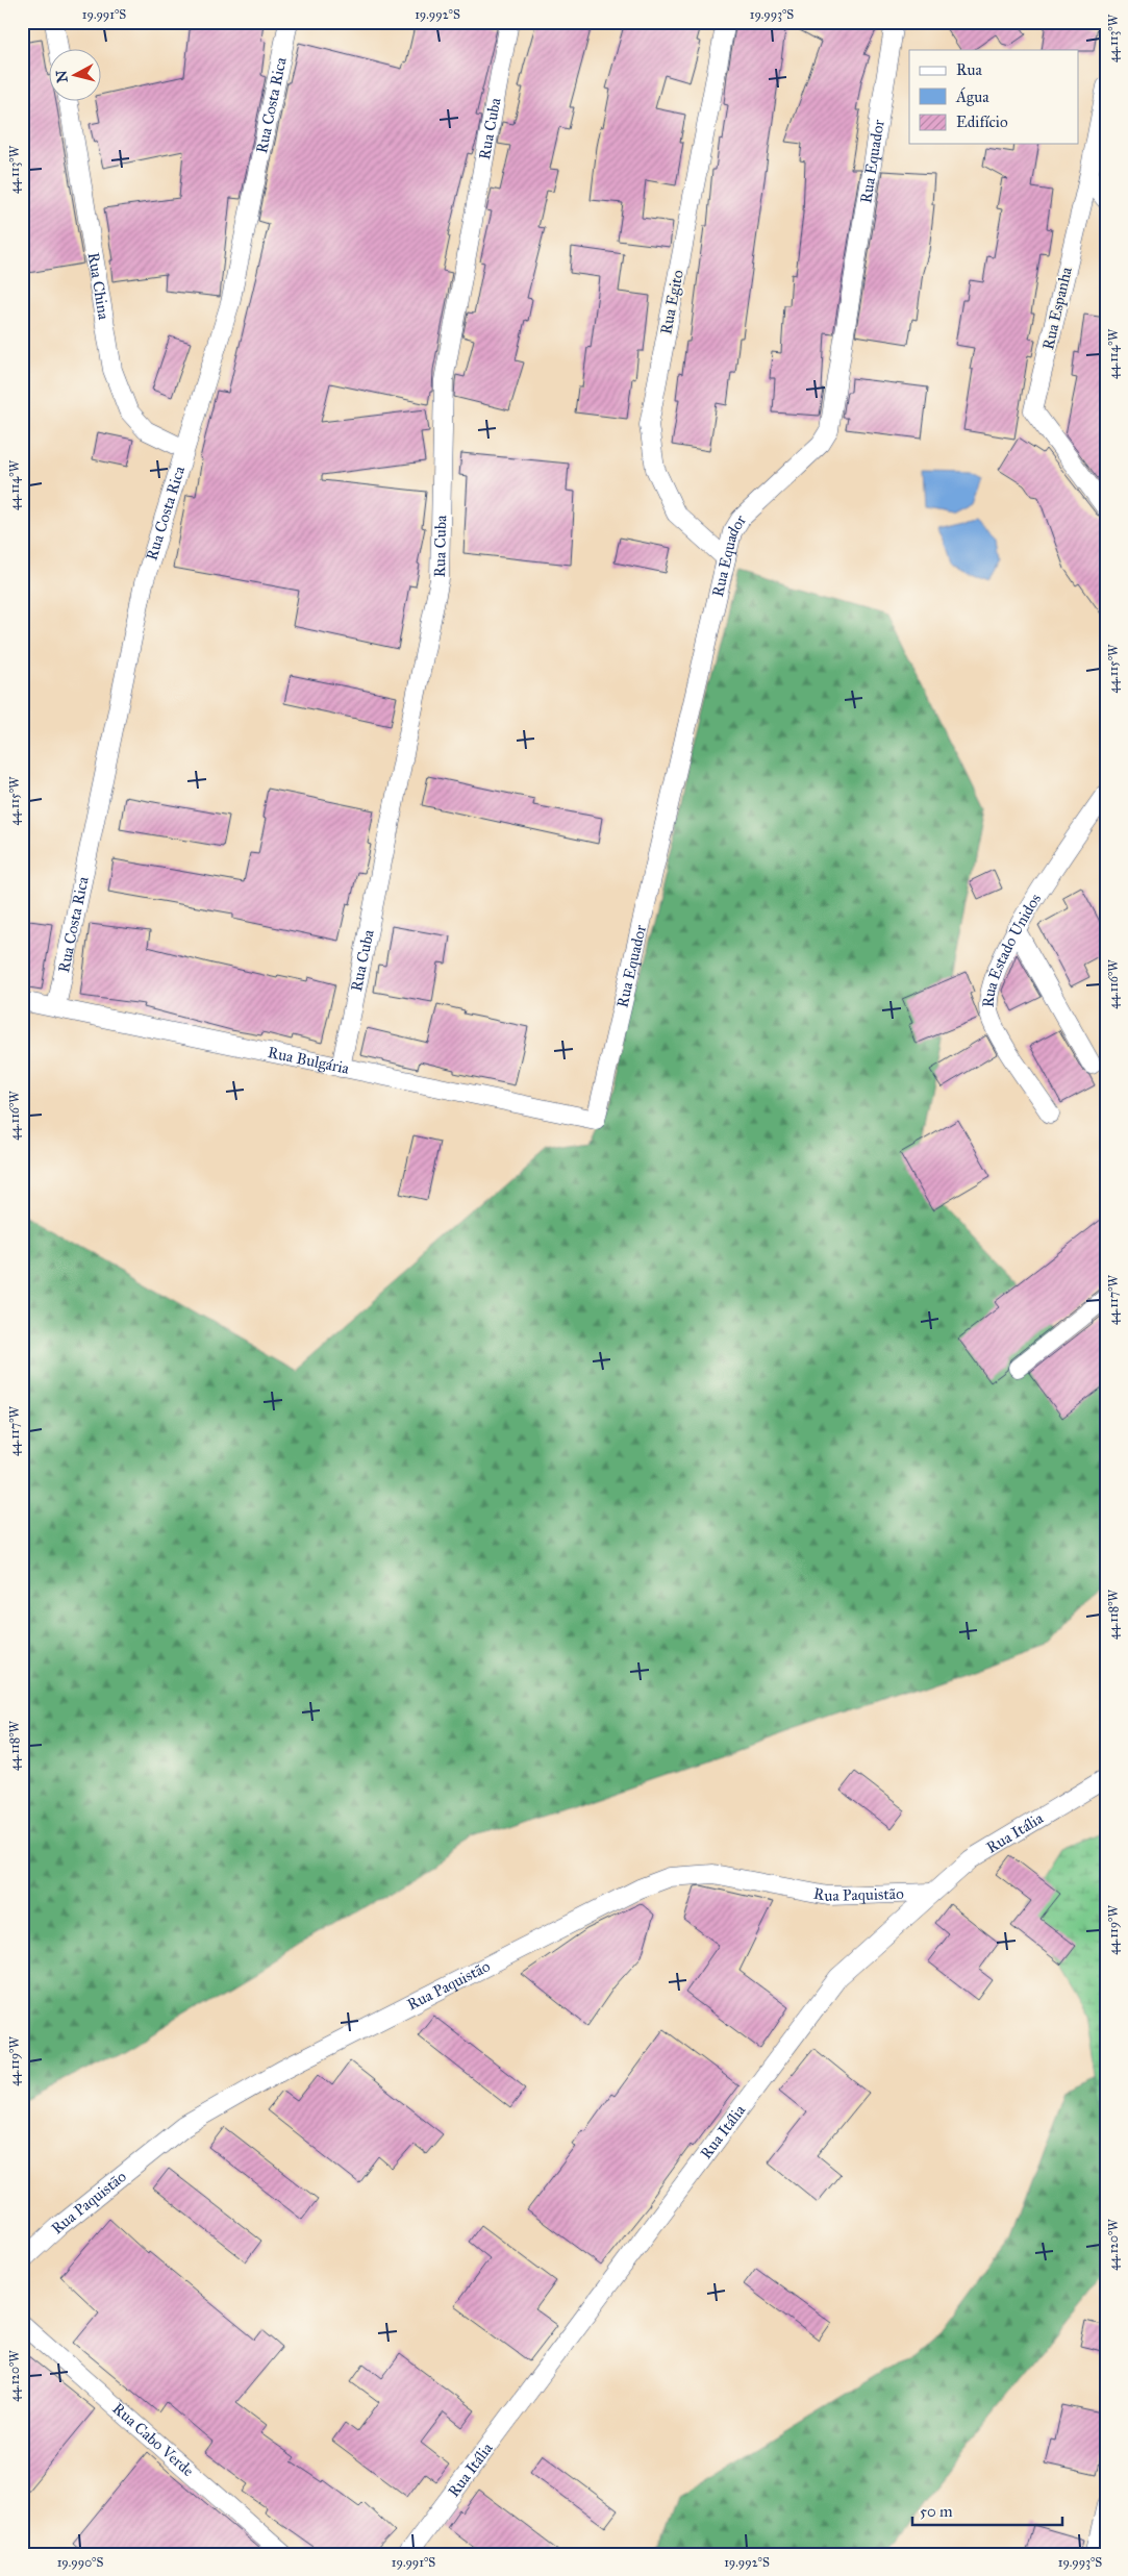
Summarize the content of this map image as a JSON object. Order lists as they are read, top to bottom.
{
  "streets": {
    "street": [
      "Rua Costa Rica",
      "Rua Cuba",
      "Rua Equador",
      "Rua China",
      "Rua Egito",
      "Rua Espanha",
      "Rua Estado Unidos",
      "Rua Bulgária",
      "Rua Itália",
      "Rua Paquistão",
      "Rua Cabo Verde"
    ]
  },
  "crossings": [
    ["Rua Costa Rica", "Rua China"],
    ["Rua Costa Rica", "Rua Bulgária"],
    ["Rua Cuba", "Rua Bulgária"],
    ["Rua Equador", "Rua Egito"],
    ["Rua Equador", "Rua Bulgária"],
    ["Rua Itália", "Rua Paquistão"]
  ],
  "legend": ["Rua", "Água", "Edifício"],
  "scale_bar": "50 m",
  "north": "left",
  "coordinates": [
    "19.991°S",
    "19.992°S",
    "19.993°S",
    "44.113°W",
    "44.114°W",
    "44.115°W",
    "44.116°W",
    "44.117°W",
    "44.118°W",
    "44.119°W",
    "44.120°W",
    "19.990°S"
  ]
}
